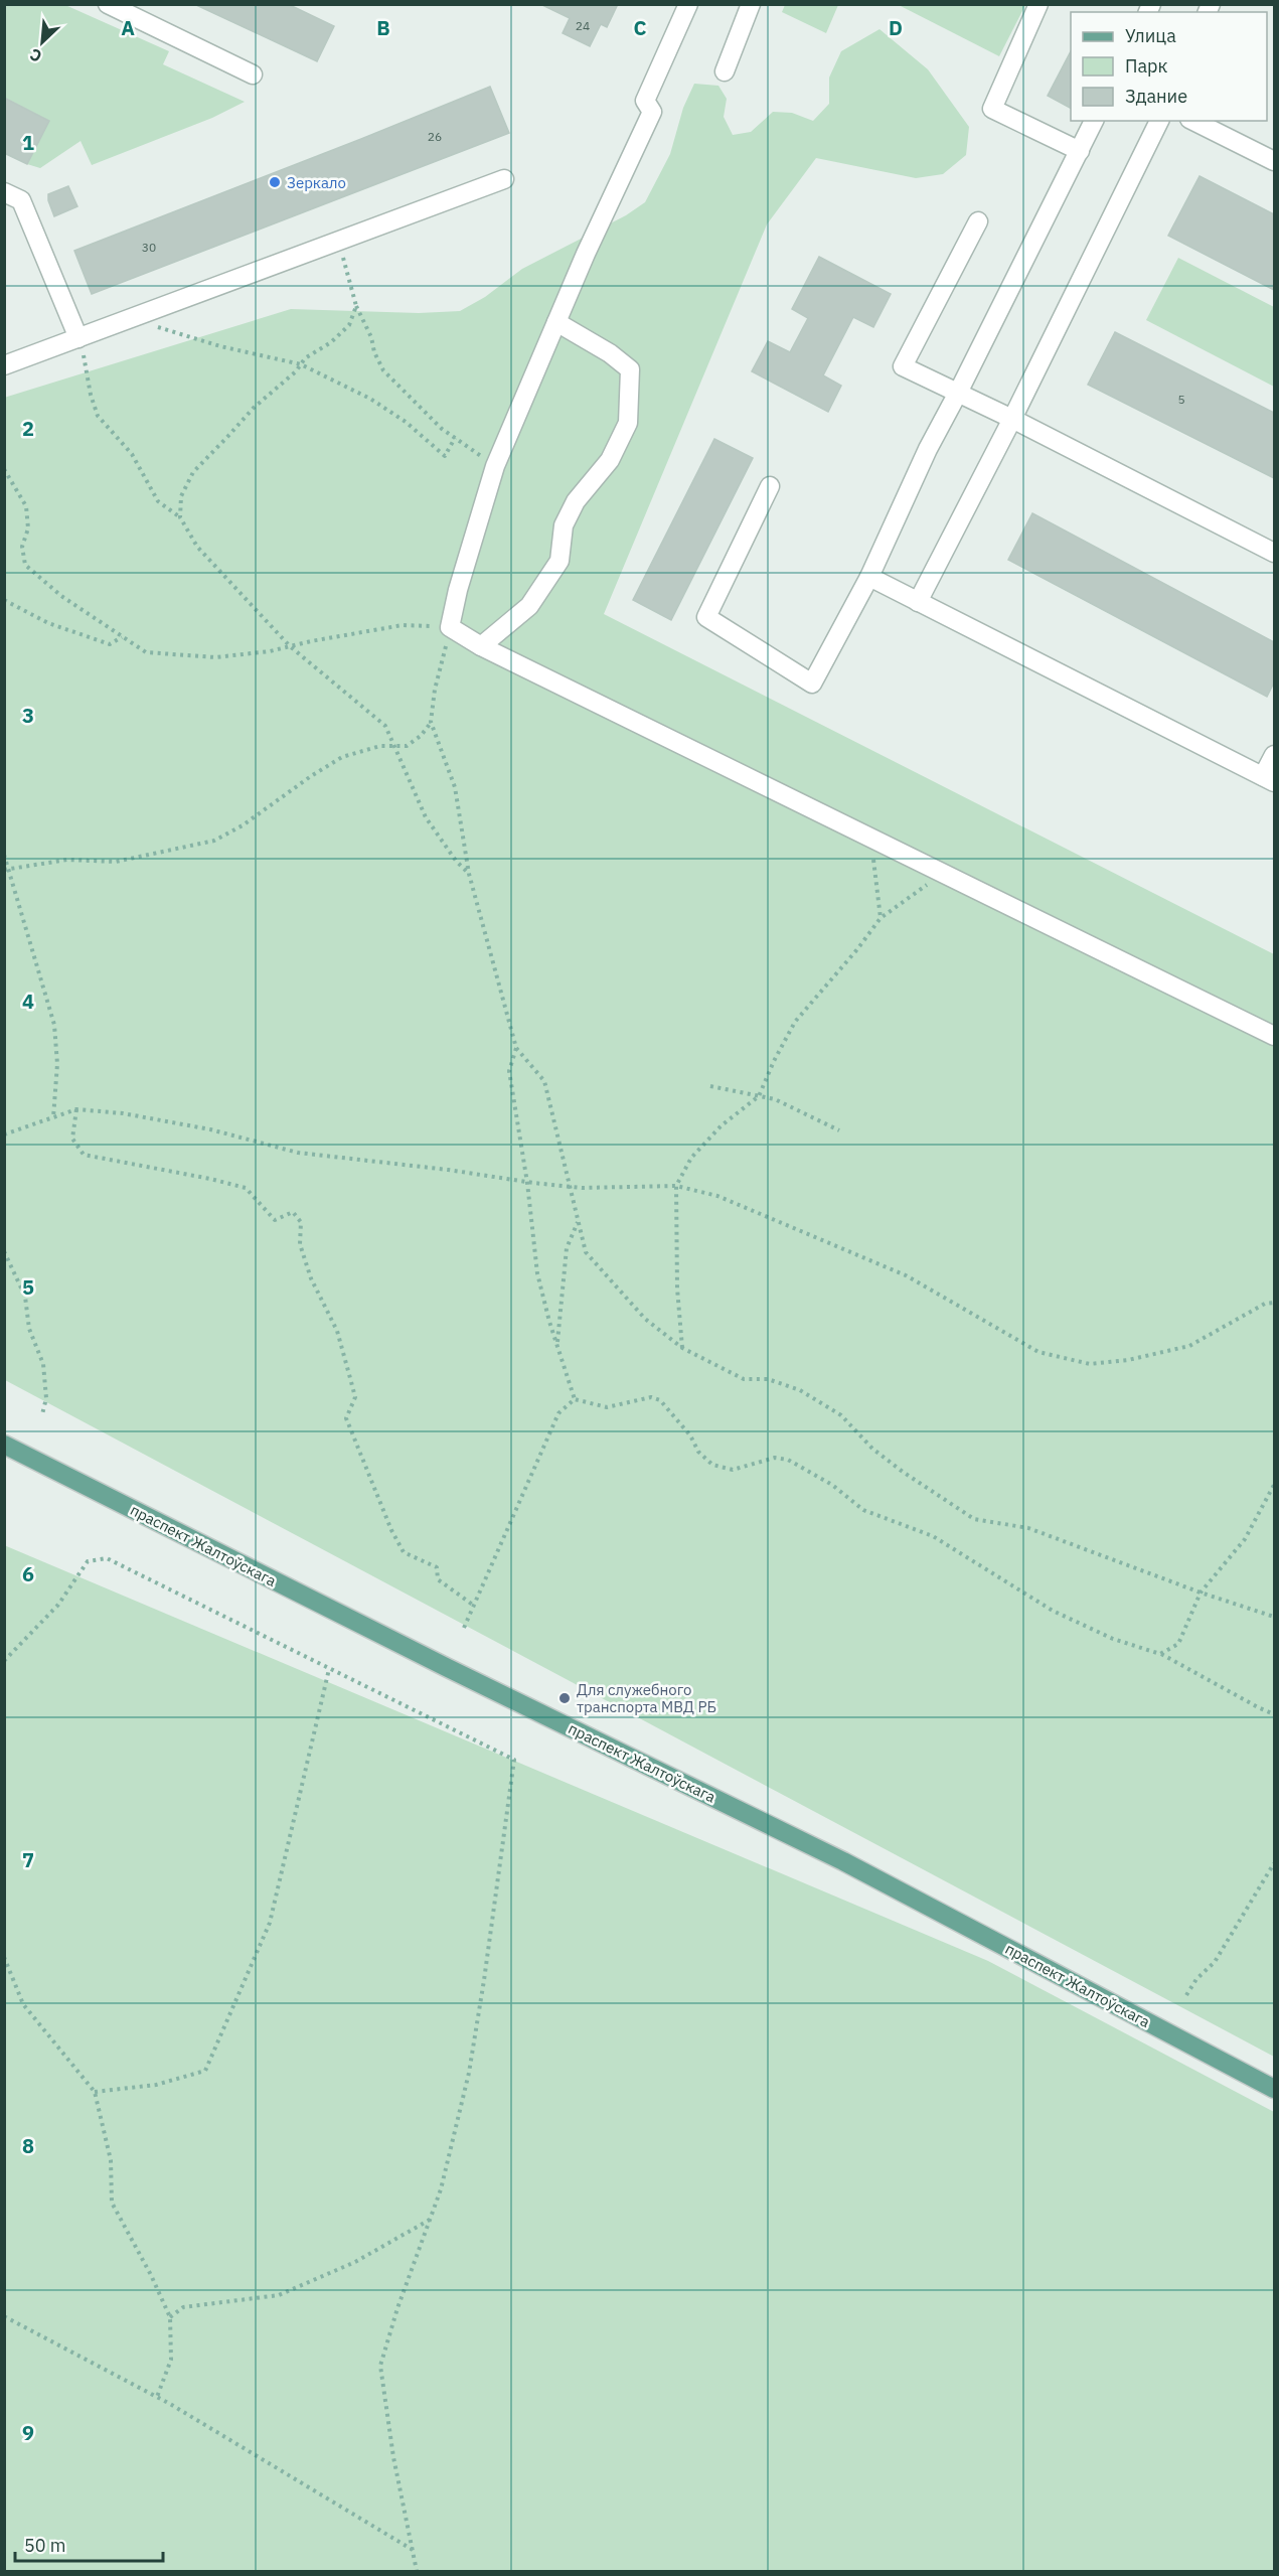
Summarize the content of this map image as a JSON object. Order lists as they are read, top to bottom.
{
  "streets": {
    "main road": ["праспект Жалтоўскага"]
  },
  "places": ["Зеркало", "Для служебного транспорта МВД РБ"],
  "house_numbers": [
    "24",
    "26",
    "30",
    "5"
  ],
  "legend": ["Улица", "Парк", "Здание"],
  "scale_bar": "50 m",
  "north": "bottom left",
  "grid": {
    "columns": [
      "A",
      "B",
      "C",
      "D"
    ],
    "rows": [
      "1",
      "2",
      "3",
      "4",
      "5",
      "6",
      "7",
      "8",
      "9"
    ]
  }
}
